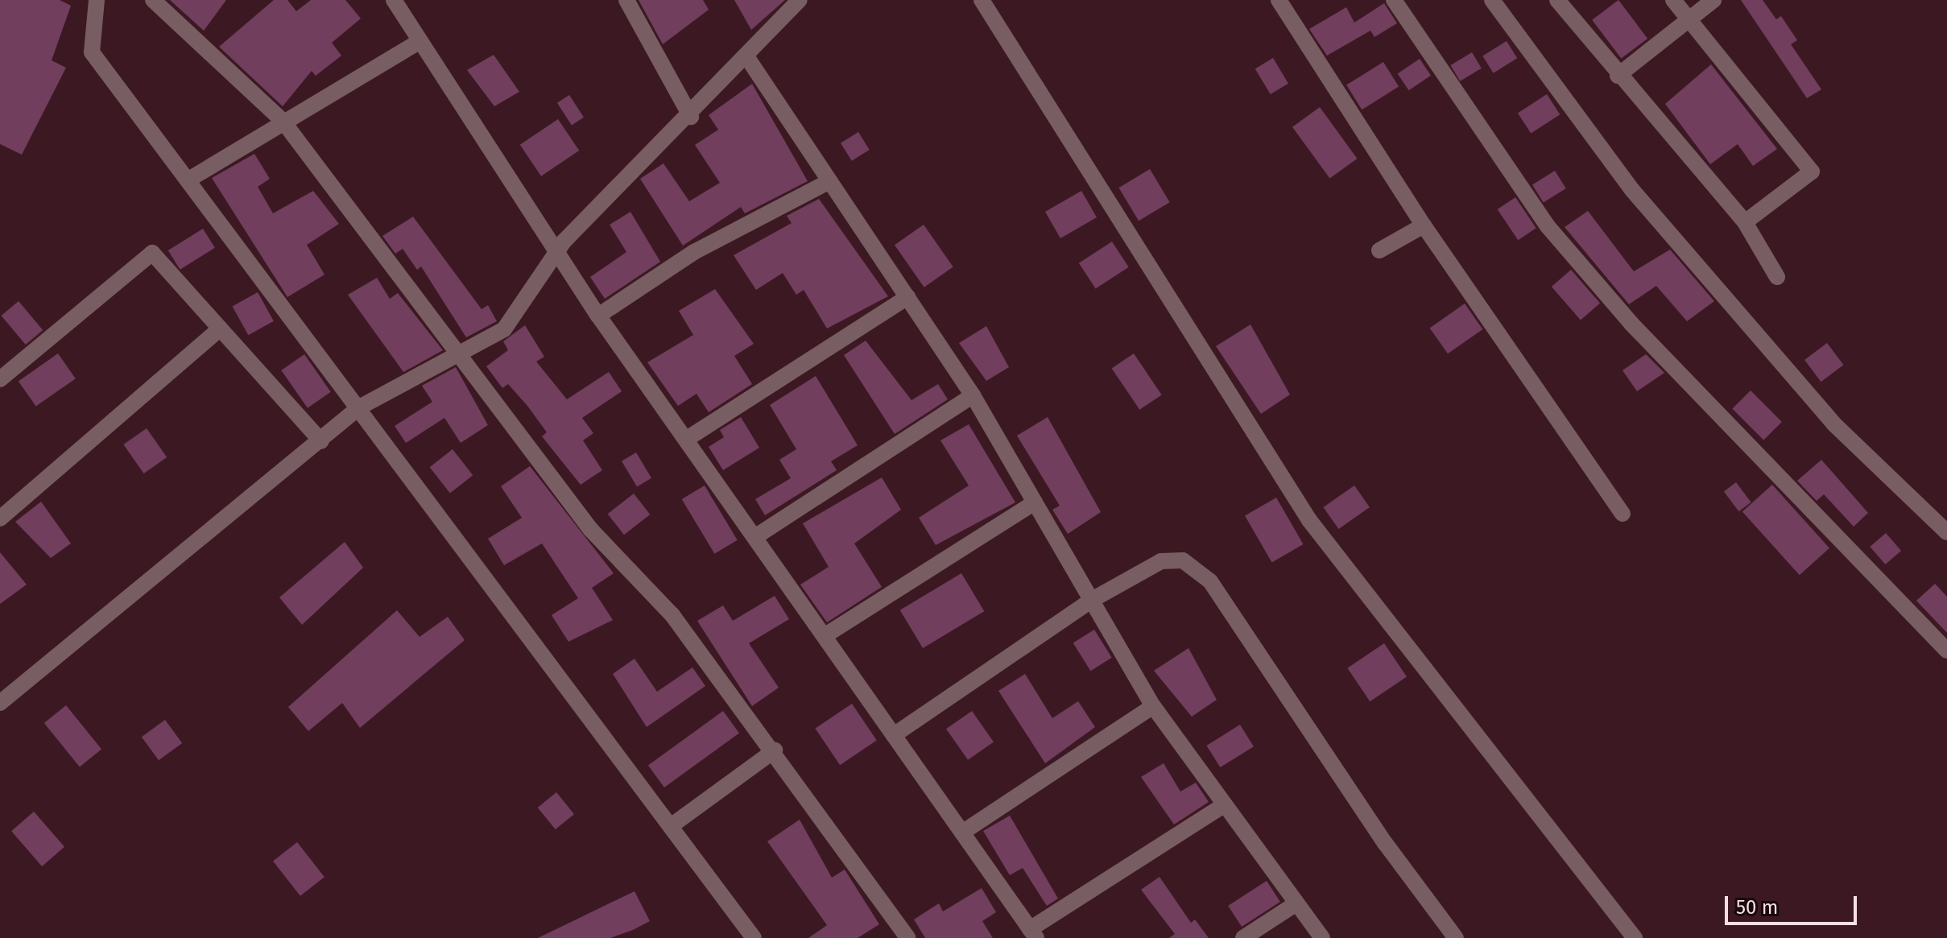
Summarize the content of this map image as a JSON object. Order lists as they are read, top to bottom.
{
  "scale_bar": "50 m"
}
